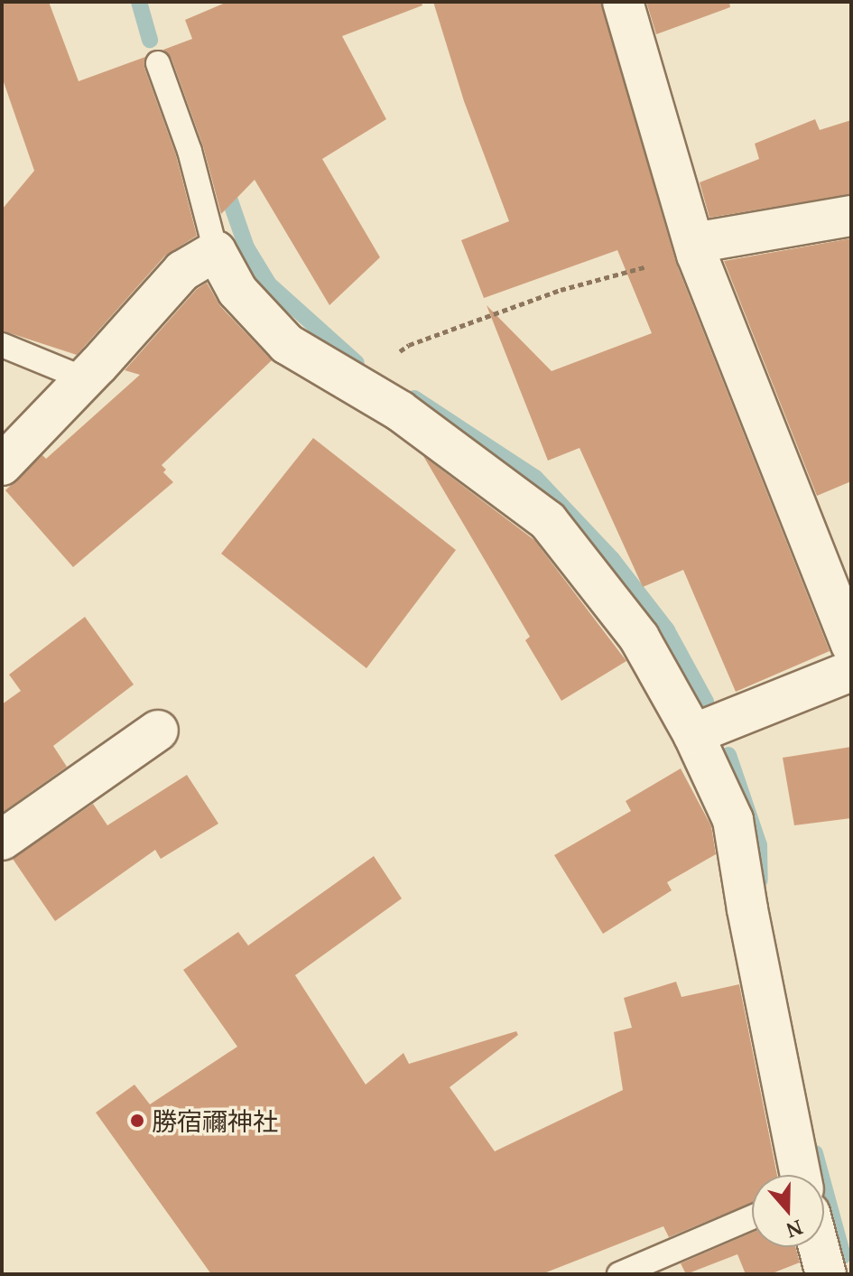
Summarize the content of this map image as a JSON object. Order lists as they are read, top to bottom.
{
  "places": ["勝宿禰神社"],
  "north": "bottom"
}
